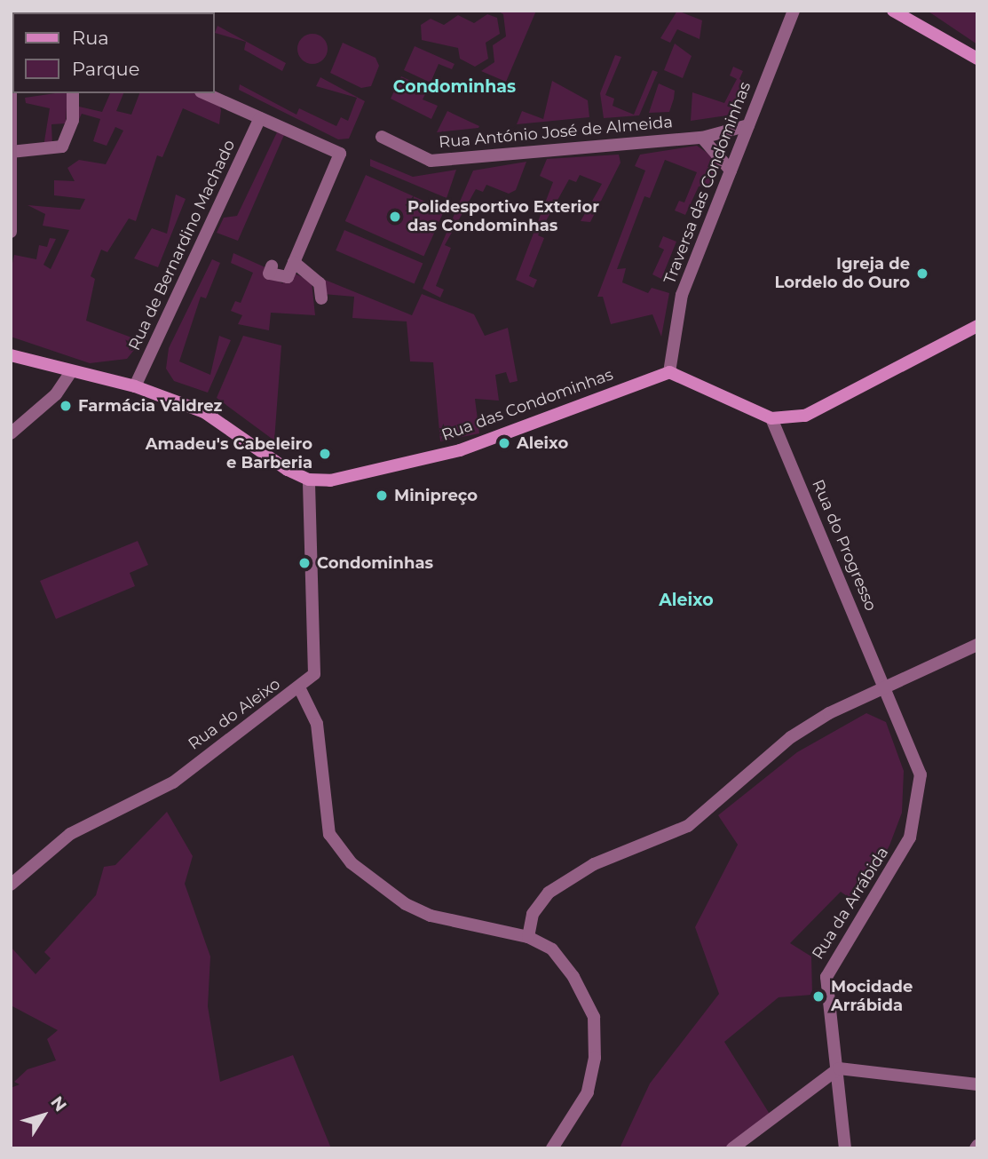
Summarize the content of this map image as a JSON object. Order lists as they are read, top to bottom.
{
  "streets": {
    "street": [
      "Rua António José de Almeida",
      "Traversa das Condominhas",
      "Rua de Bernardino Machado",
      "Rua das Condominhas",
      "Rua do Progresso",
      "Rua do Aleixo",
      "Rua da Arrábida"
    ]
  },
  "crossings": [
    ["Rua António José de Almeida", "Traversa das Condominhas"],
    ["Traversa das Condominhas", "Rua das Condominhas"],
    ["Rua das Condominhas", "Rua do Aleixo"],
    ["Rua do Progresso", "Rua da Arrábida"]
  ],
  "districts": ["Condominhas", "Aleixo"],
  "places": [
    "Polidesportivo Exterior das Condominhas",
    "Igreja de Lordelo do Ouro",
    "Farmácia Valdrez",
    "Aleixo",
    "Amadeu's Cabeleiro e Barberia",
    "Minipreço",
    "Condominhas",
    "Mocidade Arrábida"
  ],
  "legend": ["Rua", "Parque"],
  "north": "top right"
}
